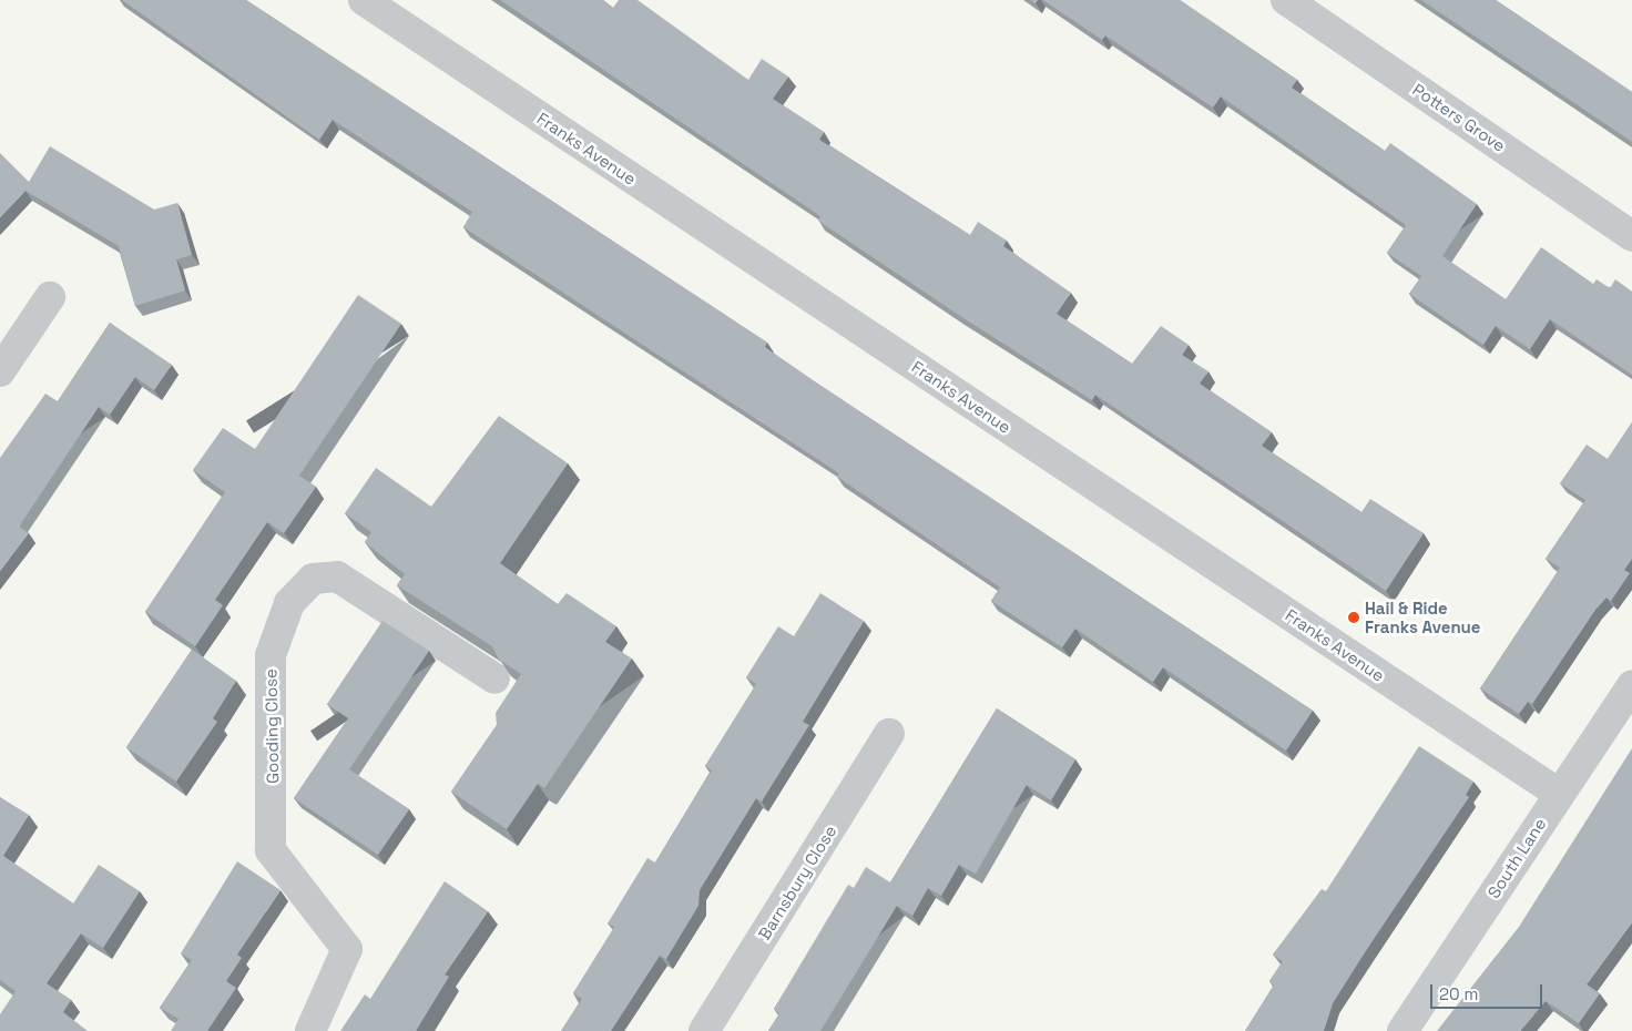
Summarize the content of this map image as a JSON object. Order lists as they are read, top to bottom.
{
  "streets": {
    "street": [
      "Potters Grove",
      "Franks Avenue",
      "Gooding Close",
      "South Lane",
      "Barnsbury Close"
    ]
  },
  "crossings": [
    ["Franks Avenue", "South Lane"]
  ],
  "places": ["Hail & Ride Franks Avenue"],
  "scale_bar": "20 m"
}
